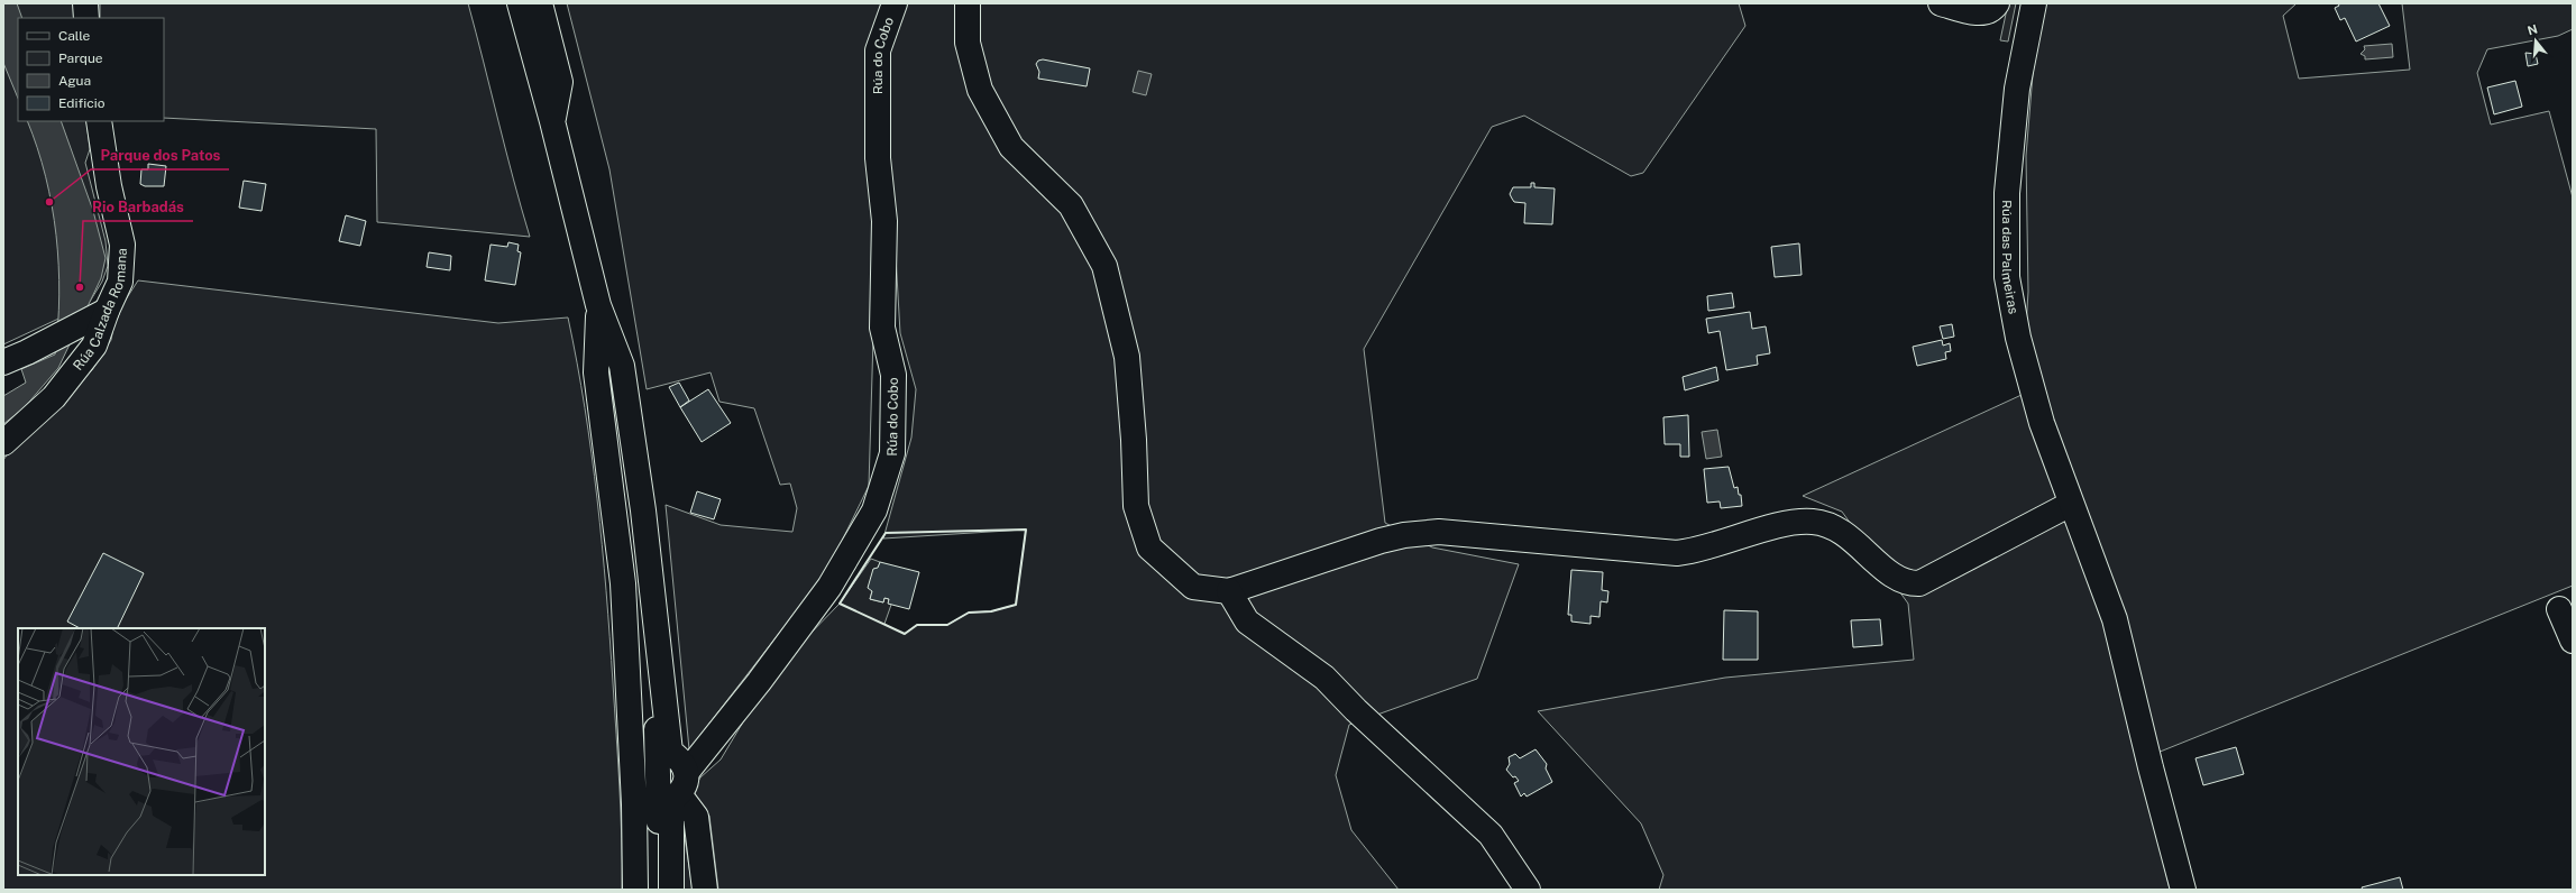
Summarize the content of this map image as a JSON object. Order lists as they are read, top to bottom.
{
  "streets": {
    "street": ["Rúa do Cobo", "Rúa das Palmeiras", "Rúa Calzada Romana"]
  },
  "places": ["Parque dos Patos", "Rio Barbadás"],
  "legend": [
    "Calle",
    "Parque",
    "Agua",
    "Edificio"
  ],
  "north": "top"
}
